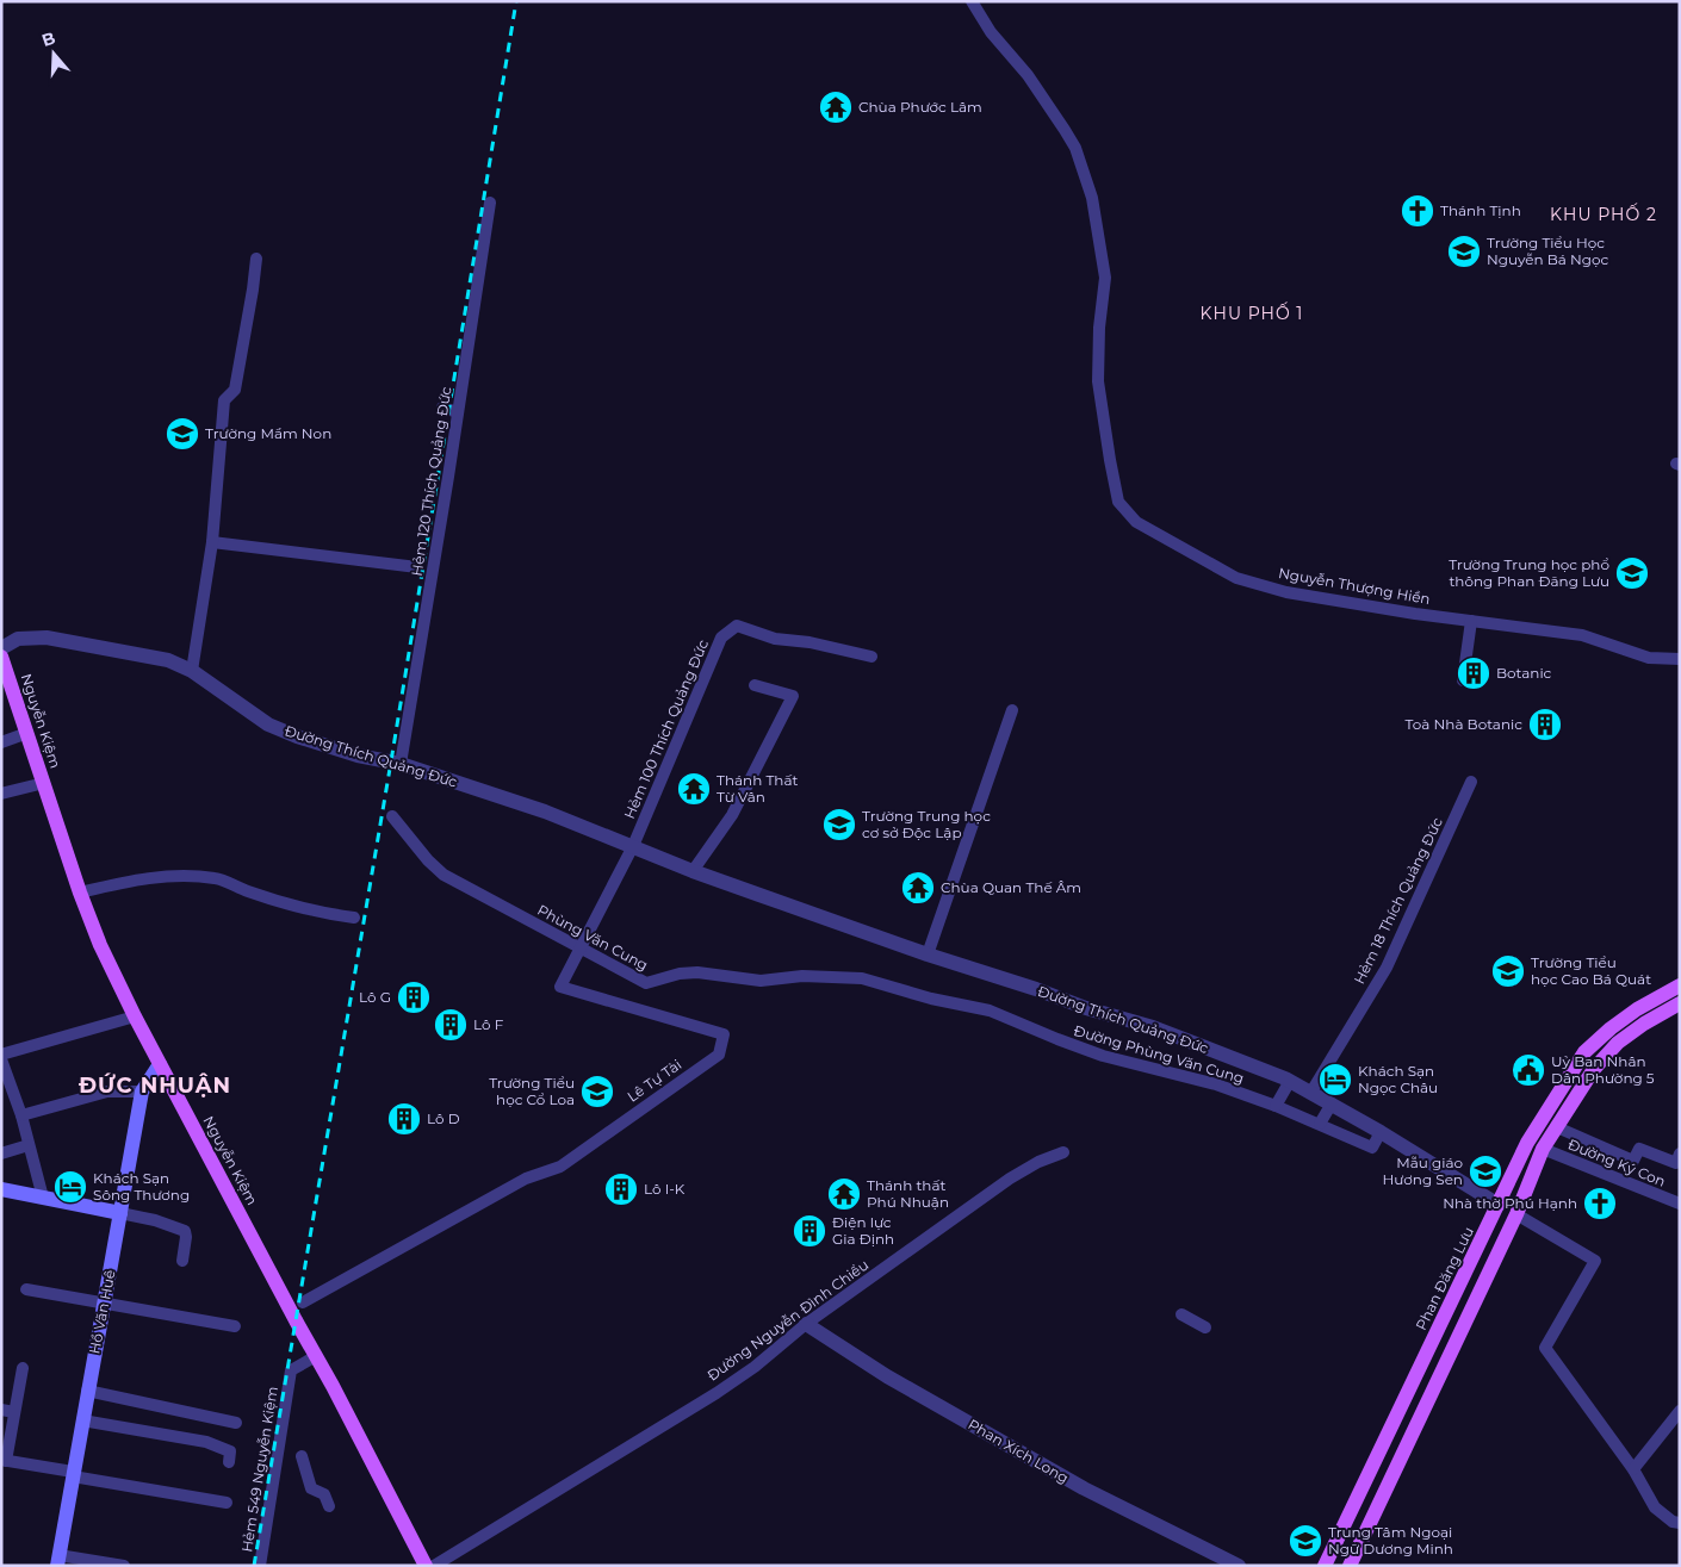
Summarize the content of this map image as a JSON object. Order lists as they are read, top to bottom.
{
  "streets": {
    "main road": ["Nguyễn Kiệm", "Phan Đăng Lưu", "Hồ Văn Huê"],
    "street": [
      "Hẻm 120 Thích Quảng Đức",
      "Nguyễn Thượng Hiền",
      "Hẻm 100 Thích Quảng Đức",
      "Đường Thích Quảng Đức",
      "Hẻm 18 Thích Quảng Đức",
      "Phùng Văn Cung",
      "Đường Phùng Văn Cung",
      "Lê Tự Tài",
      "Đường Ký Con",
      "Đường Nguyễn Đình Chiểu",
      "Phan Xích Long",
      "Hẻm 549 Nguyễn Kiệm"
    ]
  },
  "crossings": [
    ["Hẻm 120 Thích Quảng Đức", "Đường Thích Quảng Đức"],
    ["Nguyễn Kiệm", "Hồ Văn Huê"],
    ["Nguyễn Kiệm", "Hẻm 549 Nguyễn Kiệm"],
    ["Hẻm 100 Thích Quảng Đức", "Đường Thích Quảng Đức"],
    ["Hẻm 100 Thích Quảng Đức", "Lê Tự Tài"],
    ["Đường Thích Quảng Đức", "Hẻm 18 Thích Quảng Đức"],
    ["Đường Thích Quảng Đức", "Đường Phùng Văn Cung"],
    ["Đường Thích Quảng Đức", "Lê Tự Tài"],
    ["Đường Thích Quảng Đức", "Phan Đăng Lưu"],
    ["Phùng Văn Cung", "Đường Phùng Văn Cung"],
    ["Phùng Văn Cung", "Lê Tự Tài"],
    ["Đường Nguyễn Đình Chiểu", "Phan Xích Long"]
  ],
  "districts": ["KHU PHỐ 2", "KHU PHỐ 1", "ĐỨC NHUẬN"],
  "places": {
    "temple": [
      "Chùa Phước Lâm",
      "Thánh Thất Từ Vân",
      "Chùa Quan Thế Âm",
      "Thánh thất Phú Nhuận"
    ],
    "church": ["Thánh Tịnh", "Nhà thờ Phú Hạnh"],
    "school or university": [
      "Trường Tiểu Học Nguyễn Bá Ngọc",
      "Trường Mầm Non",
      "Trường Trung học phổ thông Phan Đăng Lưu",
      "Trường Trung học cơ sở Độc Lập",
      "Trường Tiểu học Cao Bá Quát",
      "Trường Tiểu học Cổ Loa",
      "Mẫu giáo Hương Sen",
      "Trung Tâm Ngoại Ngữ Dương Minh"
    ],
    "building": [
      "Botanic",
      "Toà Nhà Botanic",
      "Lô G",
      "Lô F",
      "Lô D",
      "Lô I-K",
      "Điện lực Gia Định"
    ],
    "public building": ["Uỷ Ban Nhân Dân Phường 5"],
    "hotel": ["Khách Sạn Ngọc Châu", "Khách Sạn Sông Thương"]
  },
  "north": "top"
}
